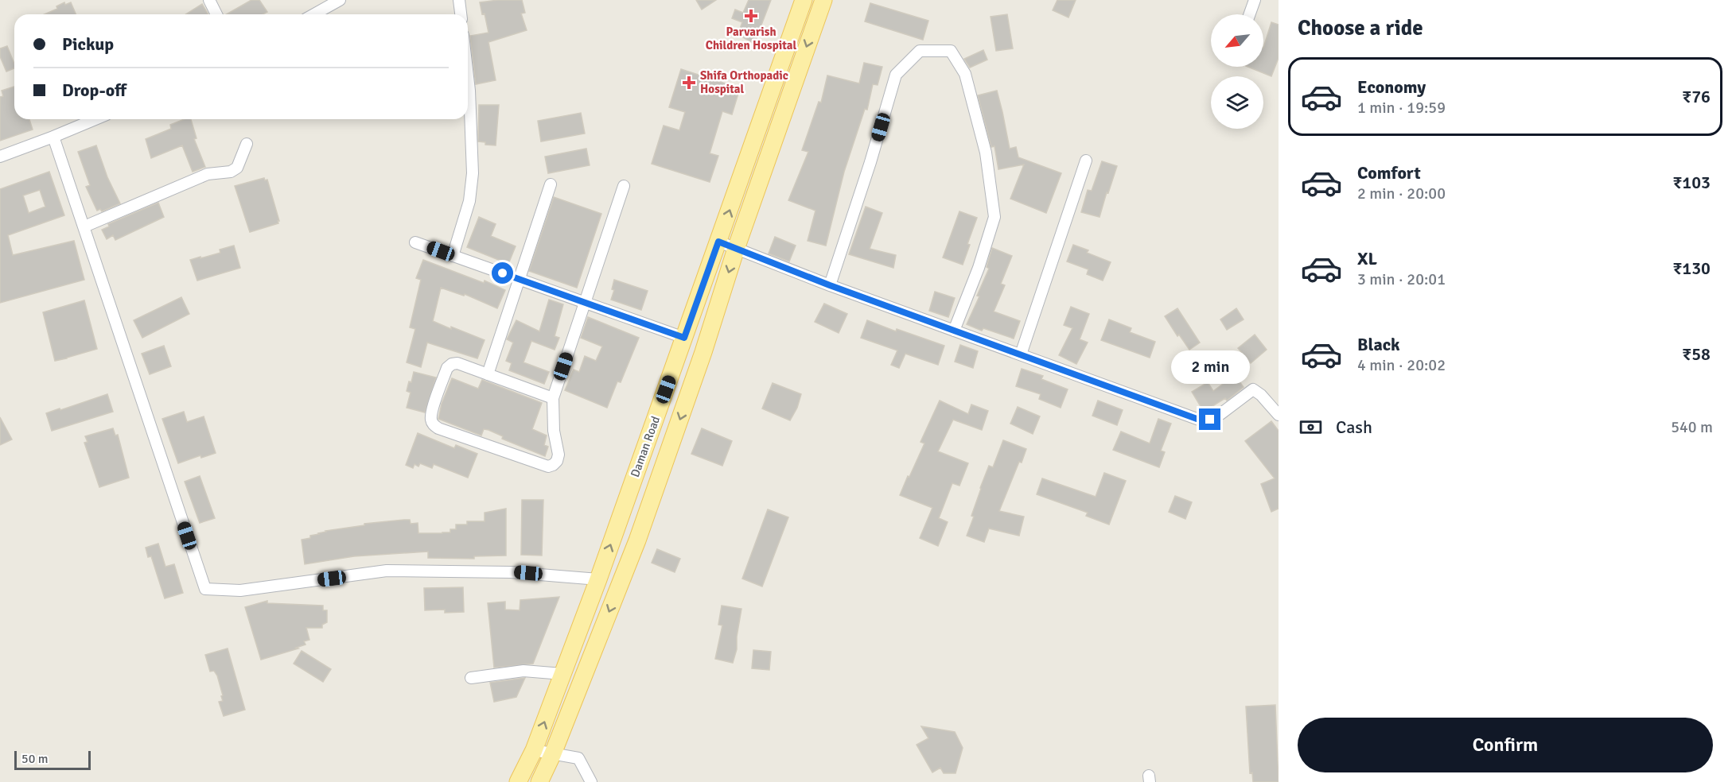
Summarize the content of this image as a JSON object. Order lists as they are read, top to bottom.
{
  "streets": {
    "main road": ["Daman Road"]
  },
  "places": {
    "health": ["Parvarish Children Hospital", "Shifa Orthopadic Hospital"]
  },
  "scale_bar": "50 m",
  "north": "bottom left",
  "page": {
    "heading": "Choose a ride",
    "banner": ["Pickup", "Drop-off"],
    "list": [
      {
        "name": "Economy",
        "note": "1 min · 19:59",
        "value": "₹76"
      },
      {
        "name": "Comfort",
        "note": "2 min · 20:00",
        "value": "₹103"
      },
      {
        "name": "XL",
        "note": "3 min · 20:01",
        "value": "₹130"
      },
      {
        "name": "Black",
        "note": "4 min · 20:02",
        "value": "₹58"
      }
    ],
    "bubble": "2 min",
    "pay": ["Cash", "540 m"],
    "buttons": "Confirm",
    "scale": "50 m"
  }
}
